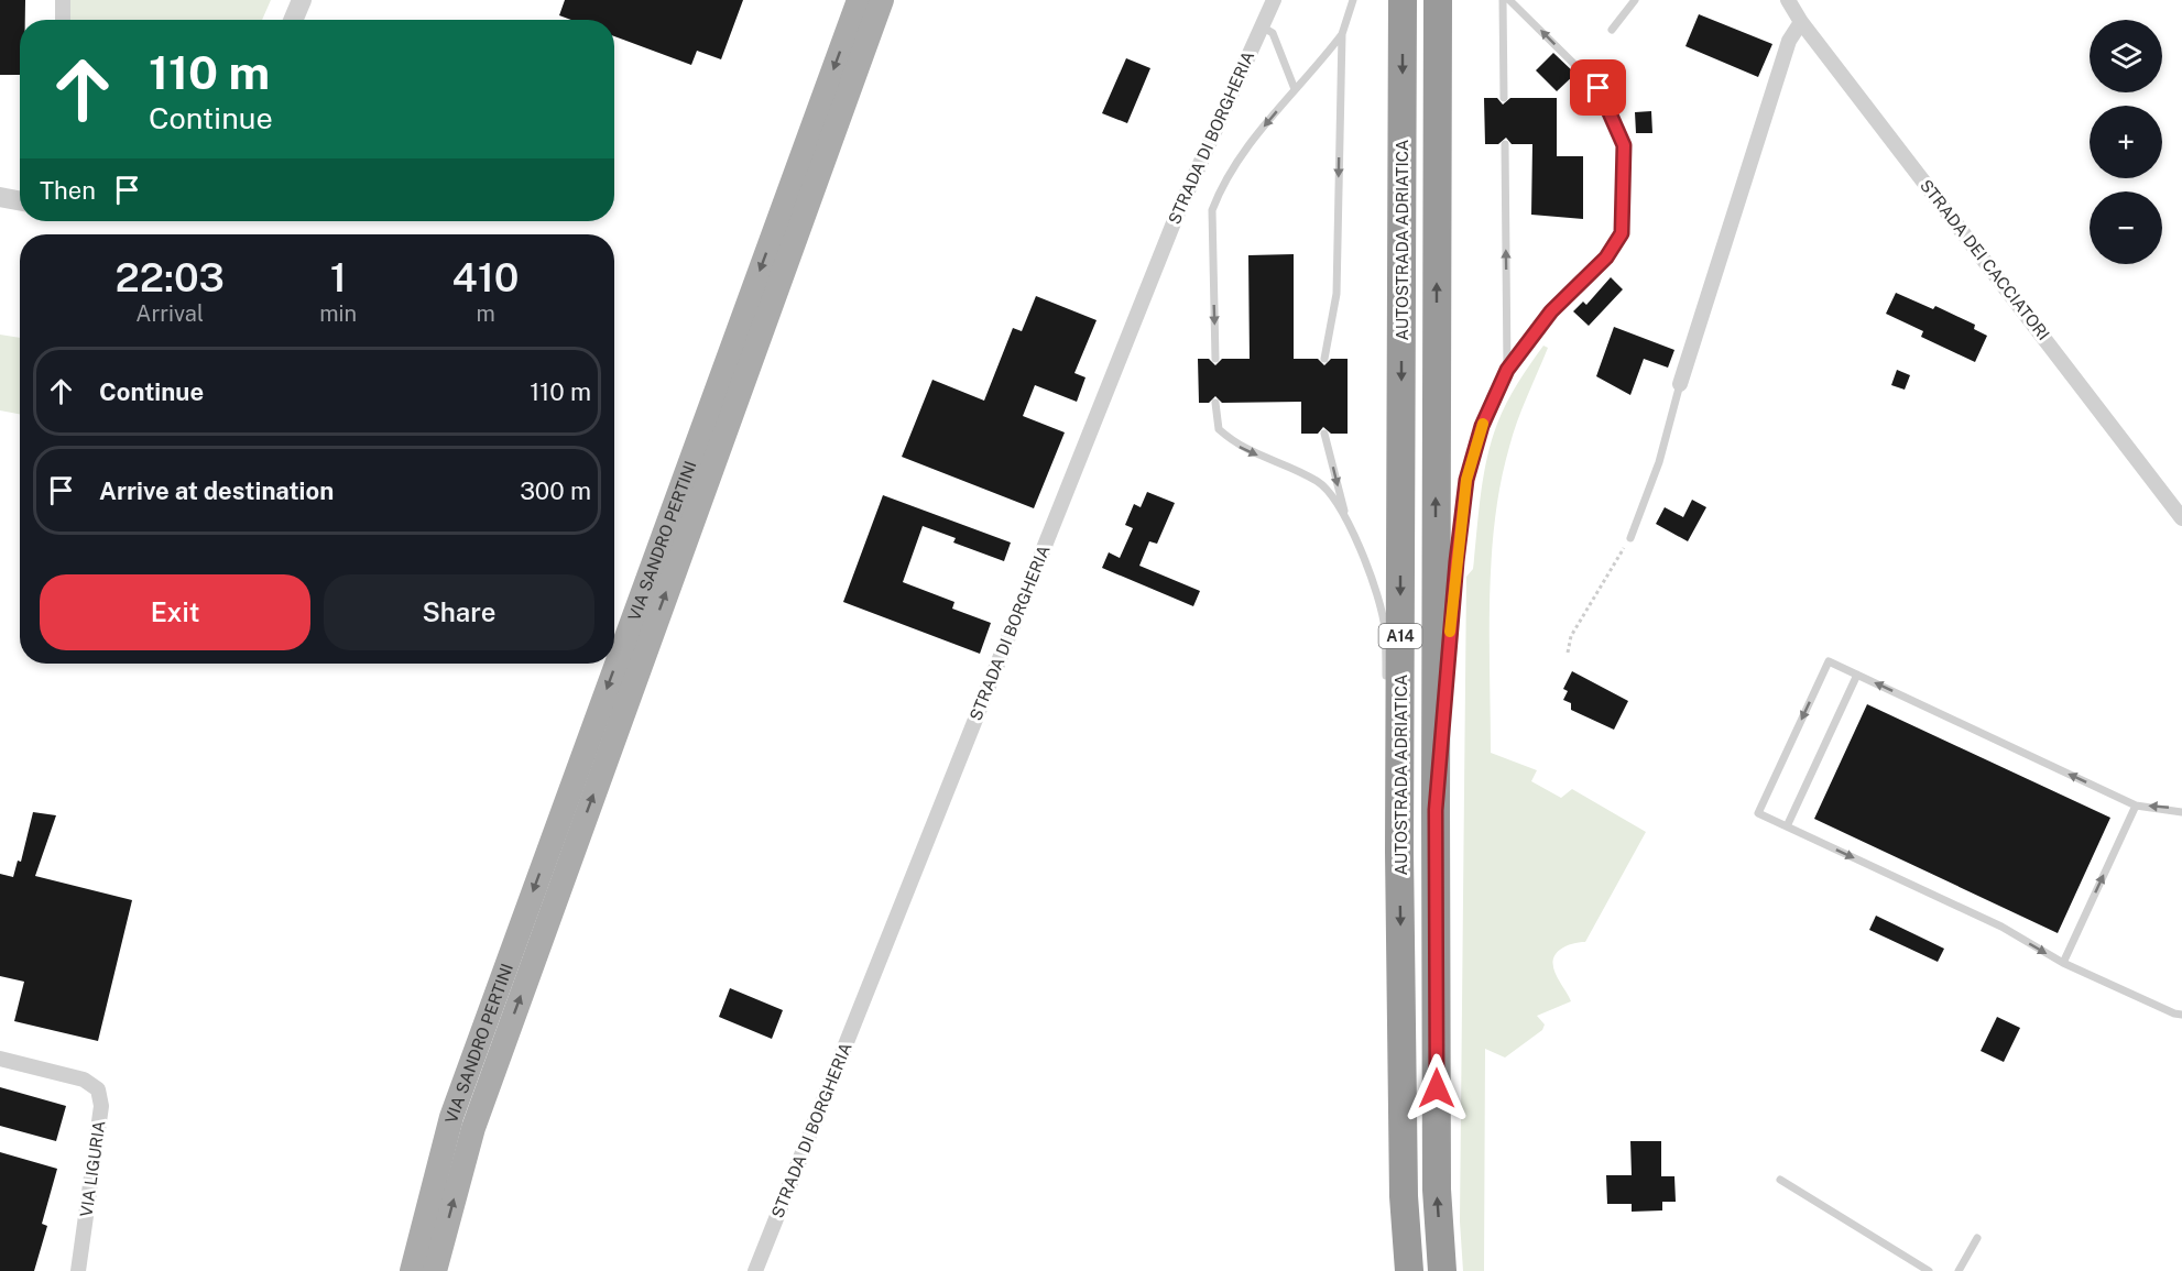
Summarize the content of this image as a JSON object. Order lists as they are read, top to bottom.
{
  "streets": {
    "highway": ["AUTOSTRADA ADRIATICA", "A14"],
    "main road": ["VIA SANDRO PERTINI"],
    "street": ["STRADA DI BORGHERIA", "STRADA DEI CACCIATORI", "VIA LIGURIA"]
  },
  "page": {
    "map_buttons": ["+", "−"],
    "turn": ["110 m", "Continue"],
    "then": "Then",
    "eta": [
      "22:03",
      "Arrival",
      "1",
      "min",
      "410",
      "m"
    ],
    "list": [
      {
        "name": "Continue",
        "value": "110 m"
      },
      {
        "name": "Arrive at destination",
        "value": "300 m"
      }
    ],
    "buttons": ["Exit", "Share"]
  }
}
